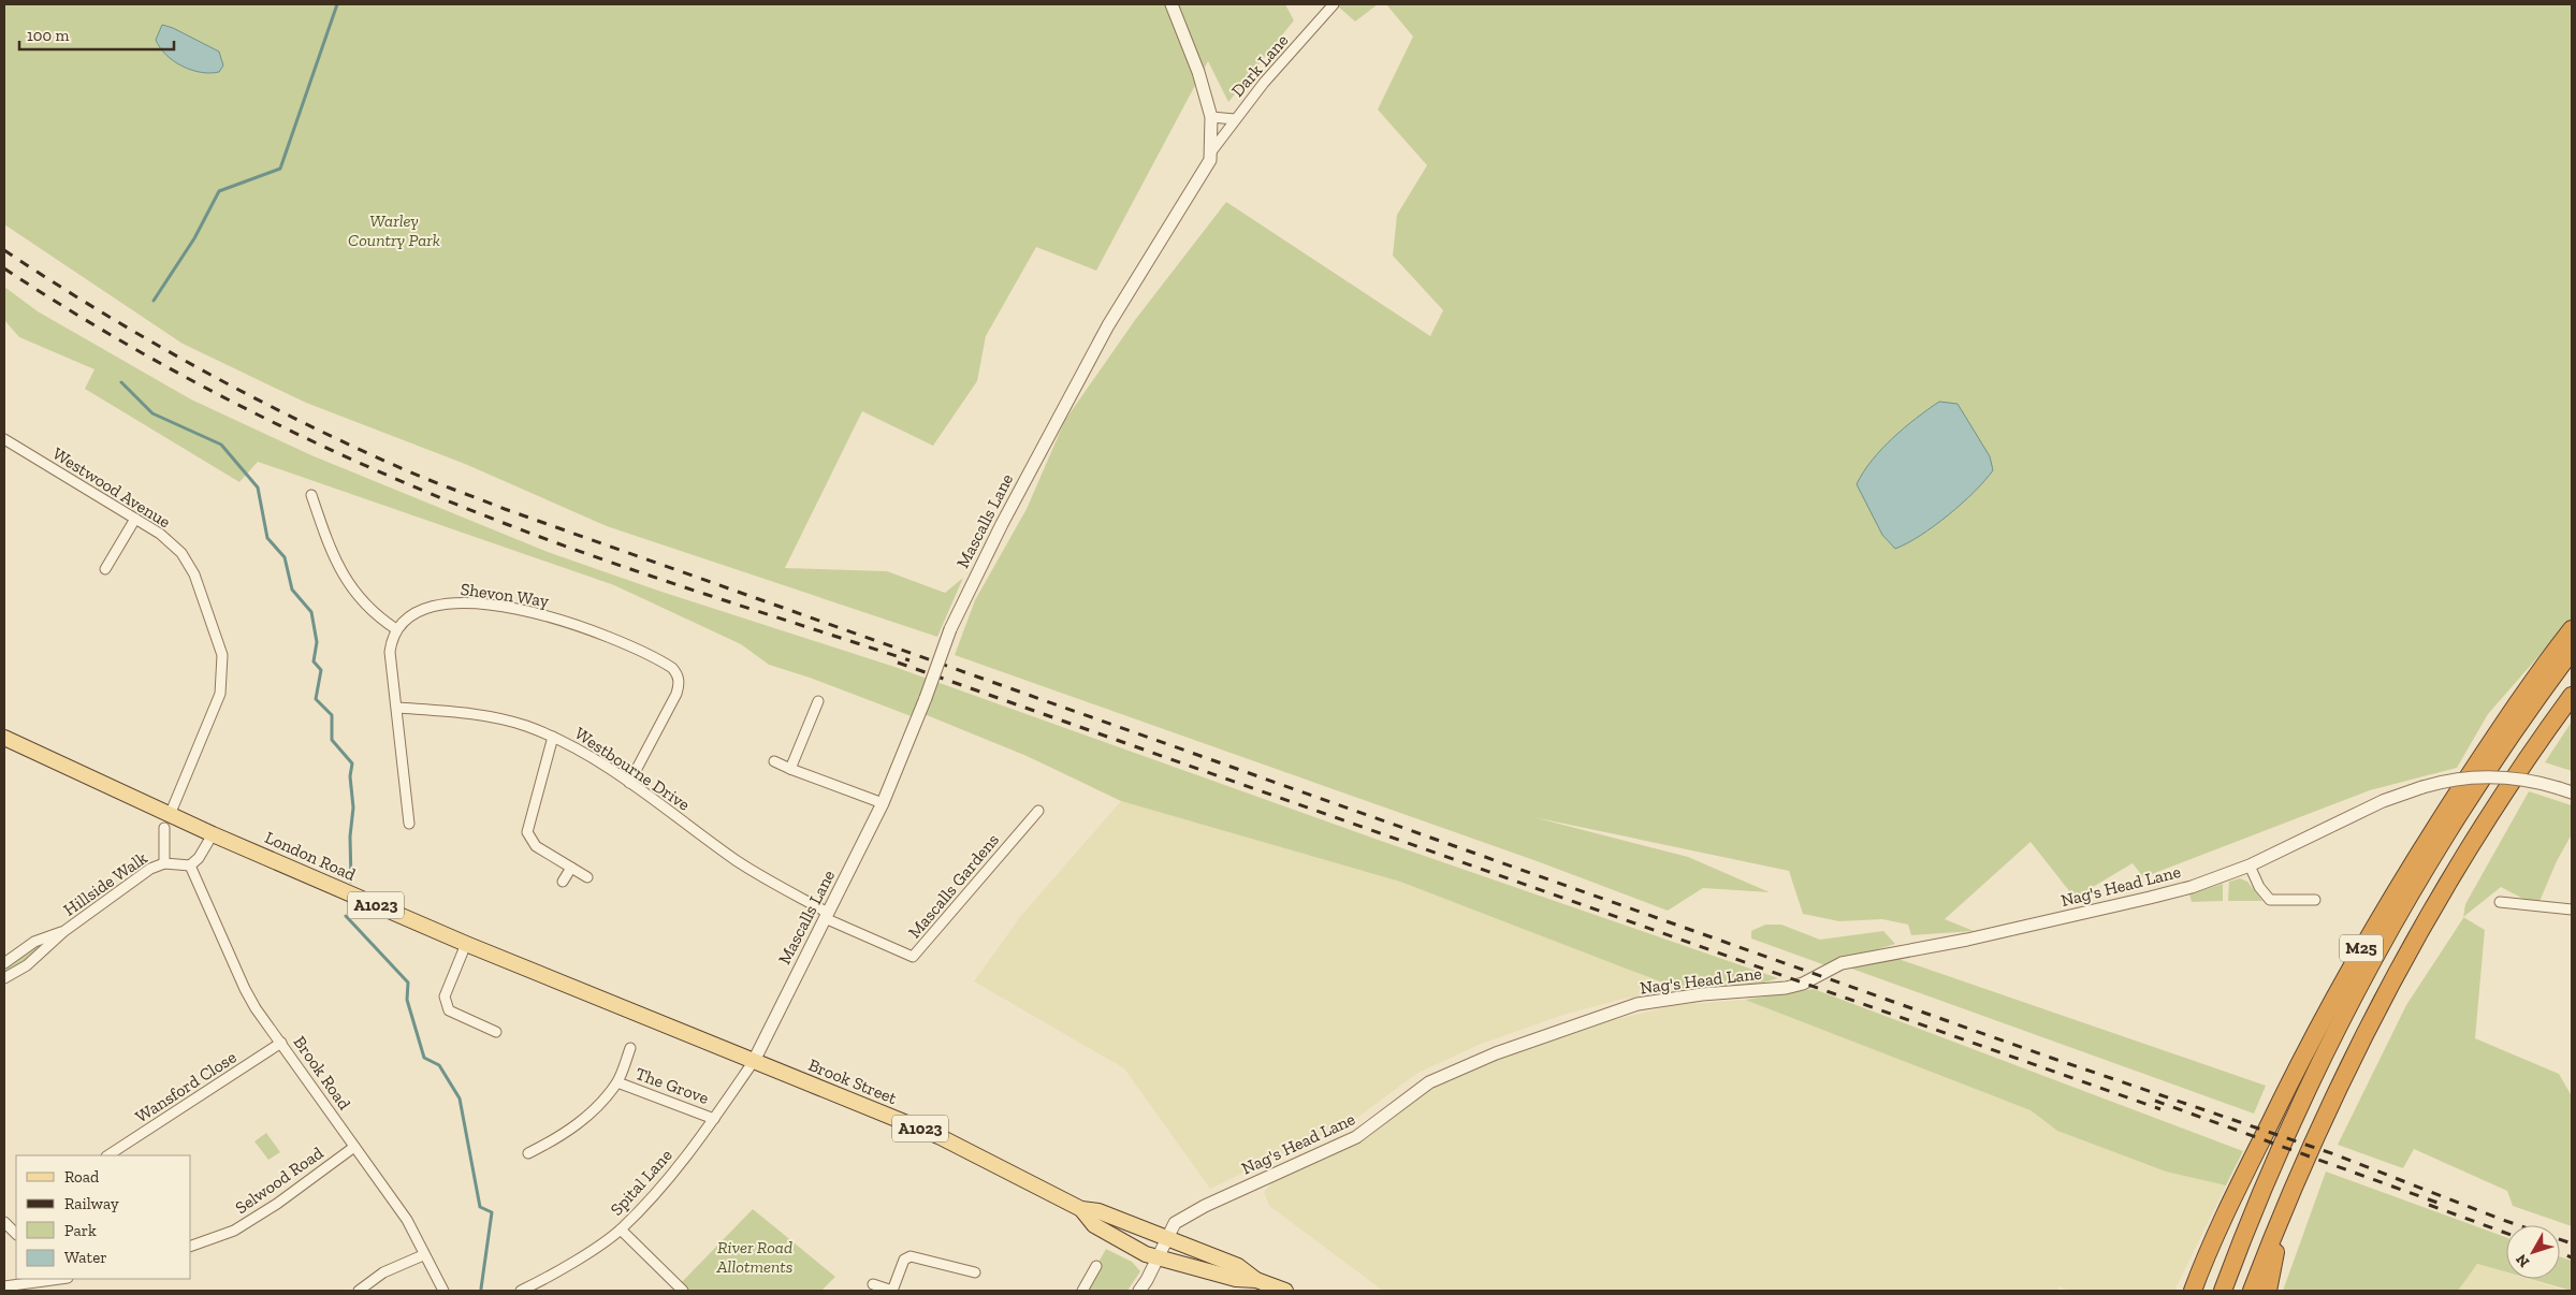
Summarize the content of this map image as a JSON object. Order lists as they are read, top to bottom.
{
  "streets": {
    "highway": ["M25"],
    "main road": ["London Road", "A1023", "Brook Street"],
    "street": [
      "Dark Lane",
      "Westwood Avenue",
      "Mascalls Lane",
      "Shevon Way",
      "Westbourne Drive",
      "Hillside Walk",
      "Mascalls Gardens",
      "Nag's Head Lane",
      "Brook Road",
      "The Grove",
      "Wansford Close",
      "Selwood Road",
      "Spital Lane"
    ]
  },
  "crossings": [
    ["Dark Lane", "Mascalls Lane"],
    ["Westwood Avenue", "London Road"],
    ["Mascalls Lane", "Westbourne Drive"],
    ["Mascalls Lane", "London Road"],
    ["Mascalls Lane", "Mascalls Gardens"],
    ["Mascalls Lane", "Brook Street"],
    ["Mascalls Lane", "Spital Lane"],
    ["Shevon Way", "Westbourne Drive"],
    ["Westbourne Drive", "Mascalls Gardens"],
    ["London Road", "Brook Street"],
    ["London Road", "Spital Lane"],
    ["Nag's Head Lane", "Brook Street"],
    ["Brook Road", "Wansford Close"],
    ["Brook Road", "Selwood Road"],
    ["Brook Street", "Spital Lane"],
    ["The Grove", "Spital Lane"]
  ],
  "parks": ["Warley Country Park", "River Road Allotments"],
  "legend": [
    "Road",
    "Railway",
    "Park",
    "Water"
  ],
  "scale_bar": "100 m",
  "north": "bottom left"
}
